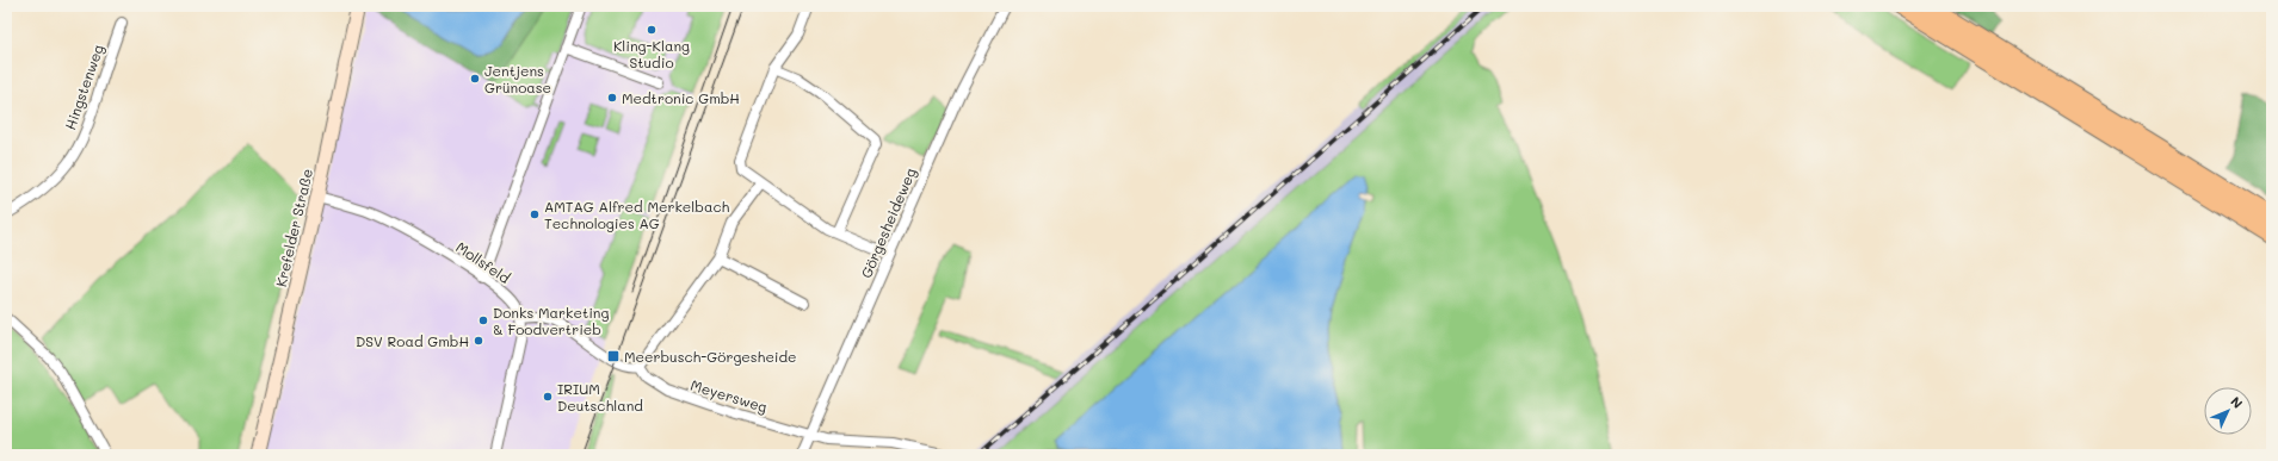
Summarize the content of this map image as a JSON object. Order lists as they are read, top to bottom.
{
  "streets": {
    "main road": ["Krefelder Straße"],
    "street": [
      "Hingstenweg",
      "Görgesheideweg",
      "Mollsfeld",
      "Meyersweg"
    ]
  },
  "crossings": [
    ["Görgesheideweg", "Meyersweg"],
    ["Krefelder Straße", "Mollsfeld"]
  ],
  "places": {
    "other": [
      "Kling-Klang Studio",
      "Jentjens Grünoase",
      "Medtronic GmbH",
      "AMTAG Alfred Merkelbach Technologies AG",
      "Donks Marketing & Foodvertrieb",
      "DSV Road GmbH",
      "IRIUM Deutschland"
    ],
    "transit": ["Meerbusch-Görgesheide"]
  },
  "north": "top right"
}
